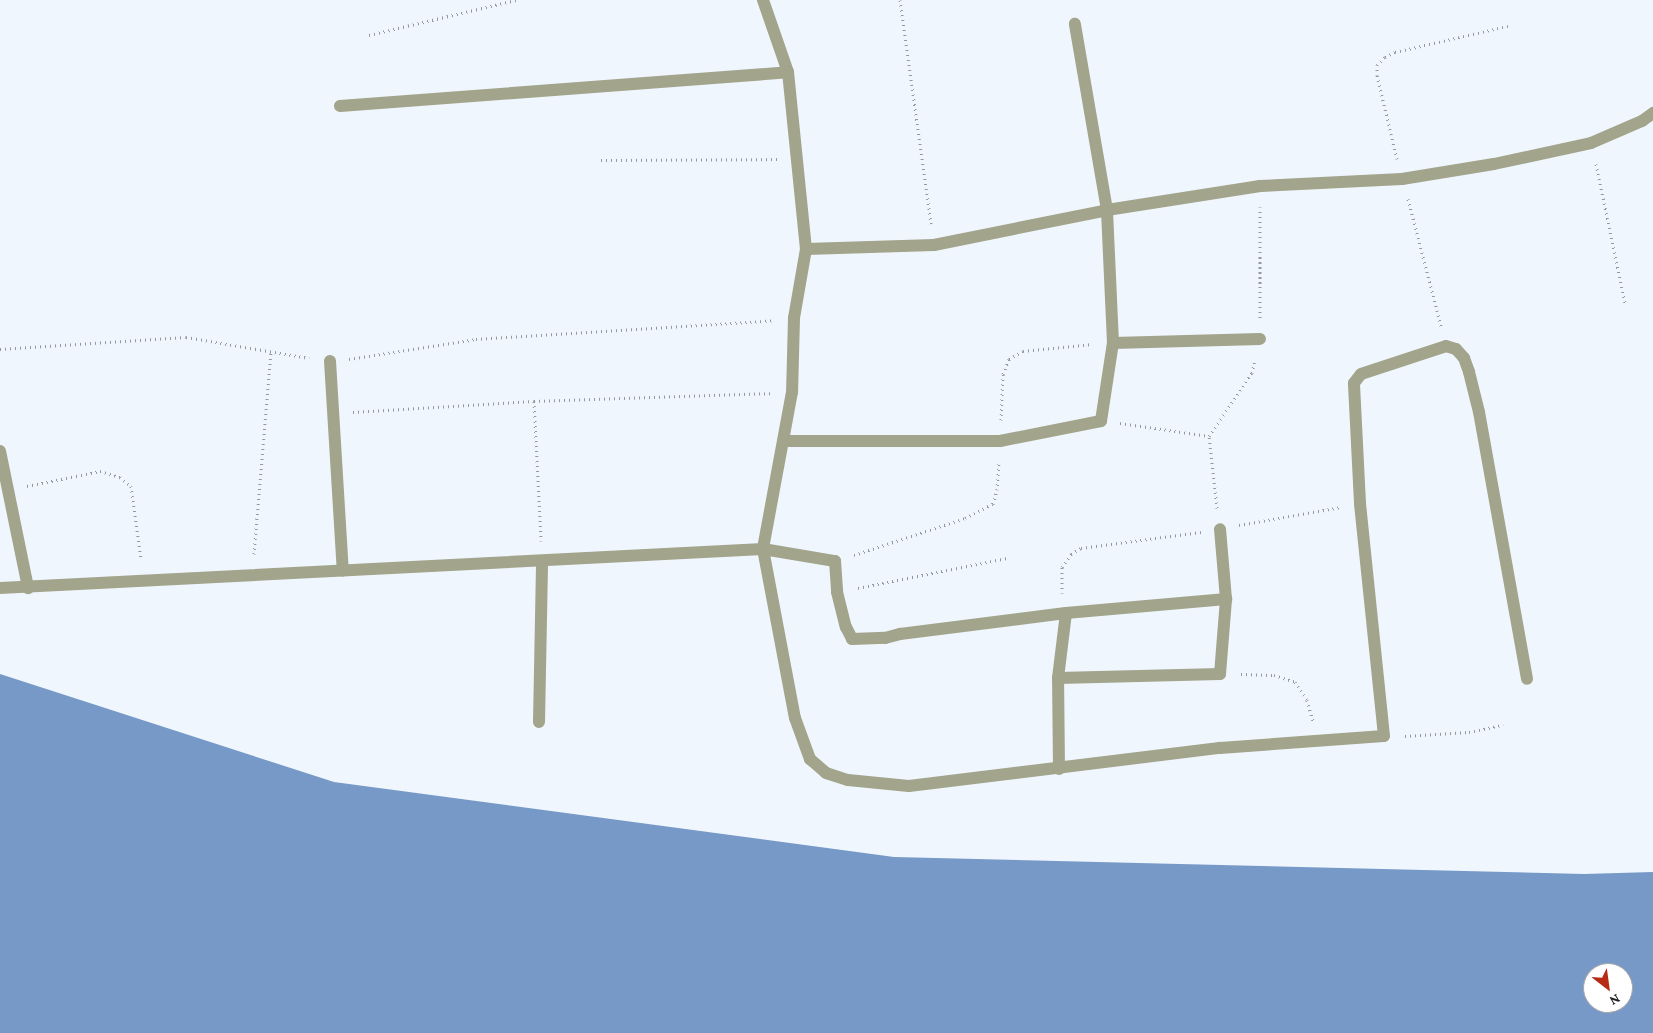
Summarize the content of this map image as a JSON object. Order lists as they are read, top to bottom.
{
  "north": "bottom right"
}
